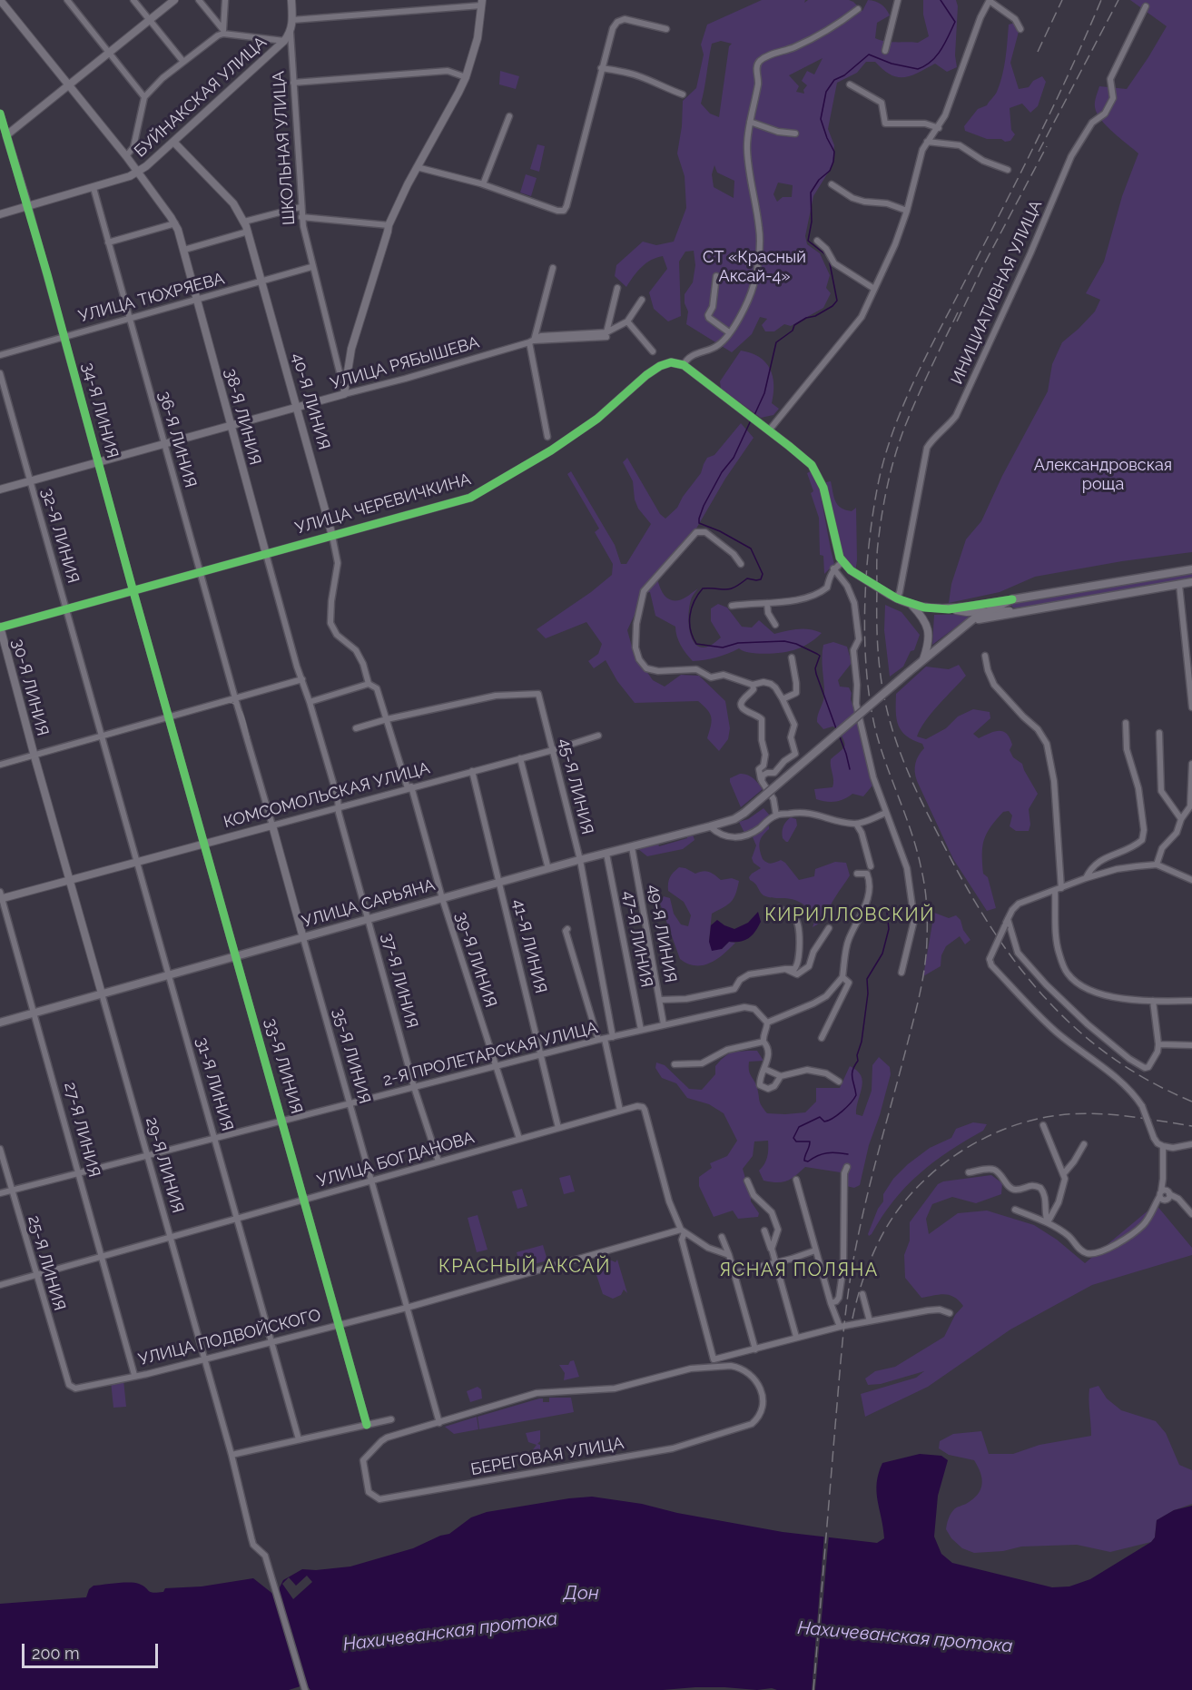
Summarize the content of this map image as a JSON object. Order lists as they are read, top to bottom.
{
  "streets": {
    "main road": ["УЛИЦА САРЬЯНА"],
    "street": [
      "БУЙНАКСКАЯ УЛИЦА",
      "ШКОЛЬНАЯ УЛИЦА",
      "ИНИЦИАТИВНАЯ УЛИЦА",
      "УЛИЦА ТЮХРЯЕВА",
      "УЛИЦА РЯБЫШЕВА",
      "40-Я ЛИНИЯ",
      "34-Я ЛИНИЯ",
      "38-Я ЛИНИЯ",
      "36-Я ЛИНИЯ",
      "УЛИЦА ЧЕРЕВИЧКИНА",
      "32-Я ЛИНИЯ",
      "30-Я ЛИНИЯ",
      "45-Я ЛИНИЯ",
      "КОМСОМОЛЬСКАЯ УЛИЦА",
      "49-Я ЛИНИЯ",
      "47-Я ЛИНИЯ",
      "41-Я ЛИНИЯ",
      "39-Я ЛИНИЯ",
      "37-Я ЛИНИЯ",
      "2-Я ПРОЛЕТАРСКАЯ УЛИЦА",
      "35-Я ЛИНИЯ",
      "33-Я ЛИНИЯ",
      "31-Я ЛИНИЯ",
      "27-Я ЛИНИЯ",
      "УЛИЦА БОГДАНОВА",
      "29-Я ЛИНИЯ",
      "25-Я ЛИНИЯ",
      "УЛИЦА ПОДВОЙСКОГО",
      "БЕРЕГОВАЯ УЛИЦА"
    ]
  },
  "crossings": [
    ["БУЙНАКСКАЯ УЛИЦА", "ШКОЛЬНАЯ УЛИЦА"],
    ["БУЙНАКСКАЯ УЛИЦА", "40-Я ЛИНИЯ"],
    ["БУЙНАКСКАЯ УЛИЦА", "34-Я ЛИНИЯ"],
    ["БУЙНАКСКАЯ УЛИЦА", "38-Я ЛИНИЯ"],
    ["БУЙНАКСКАЯ УЛИЦА", "36-Я ЛИНИЯ"],
    ["ШКОЛЬНАЯ УЛИЦА", "УЛИЦА ТЮХРЯЕВА"],
    ["ШКОЛЬНАЯ УЛИЦА", "УЛИЦА РЯБЫШЕВА"],
    ["УЛИЦА ТЮХРЯЕВА", "40-Я ЛИНИЯ"],
    ["УЛИЦА ТЮХРЯЕВА", "34-Я ЛИНИЯ"],
    ["УЛИЦА ТЮХРЯЕВА", "38-Я ЛИНИЯ"],
    ["УЛИЦА ТЮХРЯЕВА", "36-Я ЛИНИЯ"],
    ["УЛИЦА РЯБЫШЕВА", "40-Я ЛИНИЯ"],
    ["УЛИЦА РЯБЫШЕВА", "34-Я ЛИНИЯ"],
    ["УЛИЦА РЯБЫШЕВА", "38-Я ЛИНИЯ"],
    ["УЛИЦА РЯБЫШЕВА", "36-Я ЛИНИЯ"],
    ["УЛИЦА РЯБЫШЕВА", "32-Я ЛИНИЯ"],
    ["40-Я ЛИНИЯ", "УЛИЦА ЧЕРЕВИЧКИНА"],
    ["40-Я ЛИНИЯ", "39-Я ЛИНИЯ"],
    ["34-Я ЛИНИЯ", "УЛИЦА ЧЕРЕВИЧКИНА"],
    ["34-Я ЛИНИЯ", "33-Я ЛИНИЯ"],
    ["38-Я ЛИНИЯ", "УЛИЦА ЧЕРЕВИЧКИНА"],
    ["38-Я ЛИНИЯ", "37-Я ЛИНИЯ"],
    ["36-Я ЛИНИЯ", "УЛИЦА ЧЕРЕВИЧКИНА"],
    ["36-Я ЛИНИЯ", "35-Я ЛИНИЯ"],
    ["УЛИЦА ЧЕРЕВИЧКИНА", "32-Я ЛИНИЯ"],
    ["УЛИЦА ЧЕРЕВИЧКИНА", "30-Я ЛИНИЯ"],
    ["32-Я ЛИНИЯ", "31-Я ЛИНИЯ"],
    ["30-Я ЛИНИЯ", "29-Я ЛИНИЯ"],
    ["45-Я ЛИНИЯ", "КОМСОМОЛЬСКАЯ УЛИЦА"],
    ["45-Я ЛИНИЯ", "УЛИЦА САРЬЯНА"],
    ["45-Я ЛИНИЯ", "39-Я ЛИНИЯ"],
    ["45-Я ЛИНИЯ", "2-Я ПРОЛЕТАРСКАЯ УЛИЦА"],
    ["КОМСОМОЛЬСКАЯ УЛИЦА", "41-Я ЛИНИЯ"],
    ["КОМСОМОЛЬСКАЯ УЛИЦА", "39-Я ЛИНИЯ"],
    ["КОМСОМОЛЬСКАЯ УЛИЦА", "37-Я ЛИНИЯ"],
    ["КОМСОМОЛЬСКАЯ УЛИЦА", "35-Я ЛИНИЯ"],
    ["КОМСОМОЛЬСКАЯ УЛИЦА", "33-Я ЛИНИЯ"],
    ["КОМСОМОЛЬСКАЯ УЛИЦА", "31-Я ЛИНИЯ"],
    ["КОМСОМОЛЬСКАЯ УЛИЦА", "27-Я ЛИНИЯ"],
    ["КОМСОМОЛЬСКАЯ УЛИЦА", "29-Я ЛИНИЯ"],
    ["УЛИЦА САРЬЯНА", "49-Я ЛИНИЯ"],
    ["УЛИЦА САРЬЯНА", "47-Я ЛИНИЯ"],
    ["УЛИЦА САРЬЯНА", "41-Я ЛИНИЯ"],
    ["УЛИЦА САРЬЯНА", "39-Я ЛИНИЯ"],
    ["УЛИЦА САРЬЯНА", "37-Я ЛИНИЯ"],
    ["УЛИЦА САРЬЯНА", "35-Я ЛИНИЯ"],
    ["УЛИЦА САРЬЯНА", "33-Я ЛИНИЯ"],
    ["УЛИЦА САРЬЯНА", "31-Я ЛИНИЯ"],
    ["УЛИЦА САРЬЯНА", "27-Я ЛИНИЯ"],
    ["УЛИЦА САРЬЯНА", "29-Я ЛИНИЯ"],
    ["49-Я ЛИНИЯ", "2-Я ПРОЛЕТАРСКАЯ УЛИЦА"],
    ["47-Я ЛИНИЯ", "2-Я ПРОЛЕТАРСКАЯ УЛИЦА"],
    ["41-Я ЛИНИЯ", "2-Я ПРОЛЕТАРСКАЯ УЛИЦА"],
    ["41-Я ЛИНИЯ", "УЛИЦА БОГДАНОВА"],
    ["39-Я ЛИНИЯ", "2-Я ПРОЛЕТАРСКАЯ УЛИЦА"],
    ["39-Я ЛИНИЯ", "УЛИЦА БОГДАНОВА"],
    ["37-Я ЛИНИЯ", "2-Я ПРОЛЕТАРСКАЯ УЛИЦА"],
    ["37-Я ЛИНИЯ", "УЛИЦА БОГДАНОВА"],
    ["2-Я ПРОЛЕТАРСКАЯ УЛИЦА", "35-Я ЛИНИЯ"],
    ["2-Я ПРОЛЕТАРСКАЯ УЛИЦА", "33-Я ЛИНИЯ"],
    ["2-Я ПРОЛЕТАРСКАЯ УЛИЦА", "31-Я ЛИНИЯ"],
    ["2-Я ПРОЛЕТАРСКАЯ УЛИЦА", "27-Я ЛИНИЯ"],
    ["2-Я ПРОЛЕТАРСКАЯ УЛИЦА", "29-Я ЛИНИЯ"],
    ["2-Я ПРОЛЕТАРСКАЯ УЛИЦА", "25-Я ЛИНИЯ"],
    ["35-Я ЛИНИЯ", "УЛИЦА БОГДАНОВА"],
    ["35-Я ЛИНИЯ", "УЛИЦА ПОДВОЙСКОГО"],
    ["35-Я ЛИНИЯ", "БЕРЕГОВАЯ УЛИЦА"],
    ["33-Я ЛИНИЯ", "УЛИЦА БОГДАНОВА"],
    ["33-Я ЛИНИЯ", "УЛИЦА ПОДВОЙСКОГО"],
    ["31-Я ЛИНИЯ", "УЛИЦА БОГДАНОВА"],
    ["31-Я ЛИНИЯ", "УЛИЦА ПОДВОЙСКОГО"],
    ["27-Я ЛИНИЯ", "УЛИЦА БОГДАНОВА"],
    ["27-Я ЛИНИЯ", "УЛИЦА ПОДВОЙСКОГО"],
    ["УЛИЦА БОГДАНОВА", "29-Я ЛИНИЯ"],
    ["УЛИЦА БОГДАНОВА", "25-Я ЛИНИЯ"],
    ["УЛИЦА БОГДАНОВА", "УЛИЦА ПОДВОЙСКОГО"],
    ["29-Я ЛИНИЯ", "УЛИЦА ПОДВОЙСКОГО"],
    ["25-Я ЛИНИЯ", "УЛИЦА ПОДВОЙСКОГО"]
  ],
  "districts": ["КИРИЛЛОВСКИЙ", "КРАСНЫЙ АКСАЙ", "ЯСНАЯ ПОЛЯНА"],
  "water": ["Дон", "Нахичеванская протока"],
  "parks": ["СТ «Красный Аксай-4»", "Александровская роща"],
  "scale_bar": "200 m"
}
